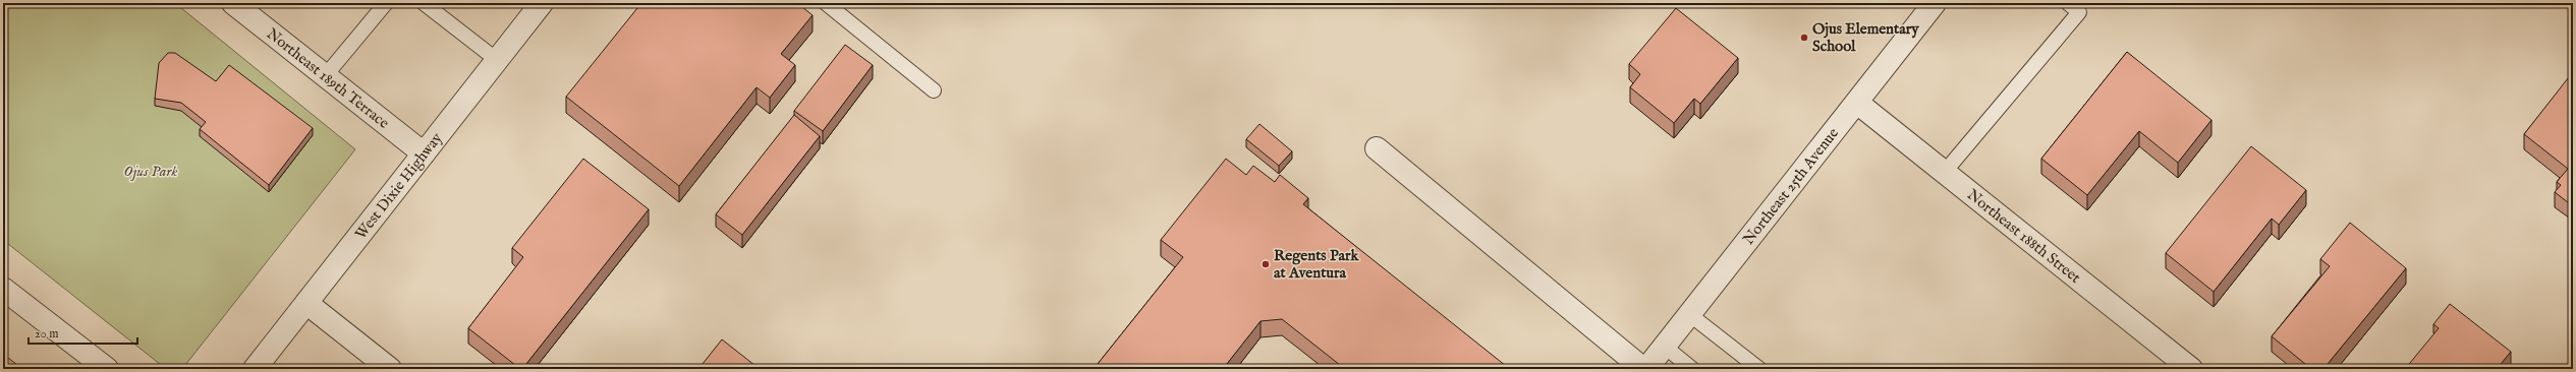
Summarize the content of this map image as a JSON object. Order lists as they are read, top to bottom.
{
  "streets": {
    "street": [
      "Northeast 189th Terrace",
      "West Dixie Highway",
      "Northeast 25th Avenue",
      "Northeast 188th Street"
    ]
  },
  "crossings": [
    ["Northeast 189th Terrace", "West Dixie Highway"],
    ["Northeast 25th Avenue", "Northeast 188th Street"]
  ],
  "parks": ["Ojus Park"],
  "places": ["Ojus Elementary School", "Regents Park at Aventura"],
  "scale_bar": "20 m"
}
